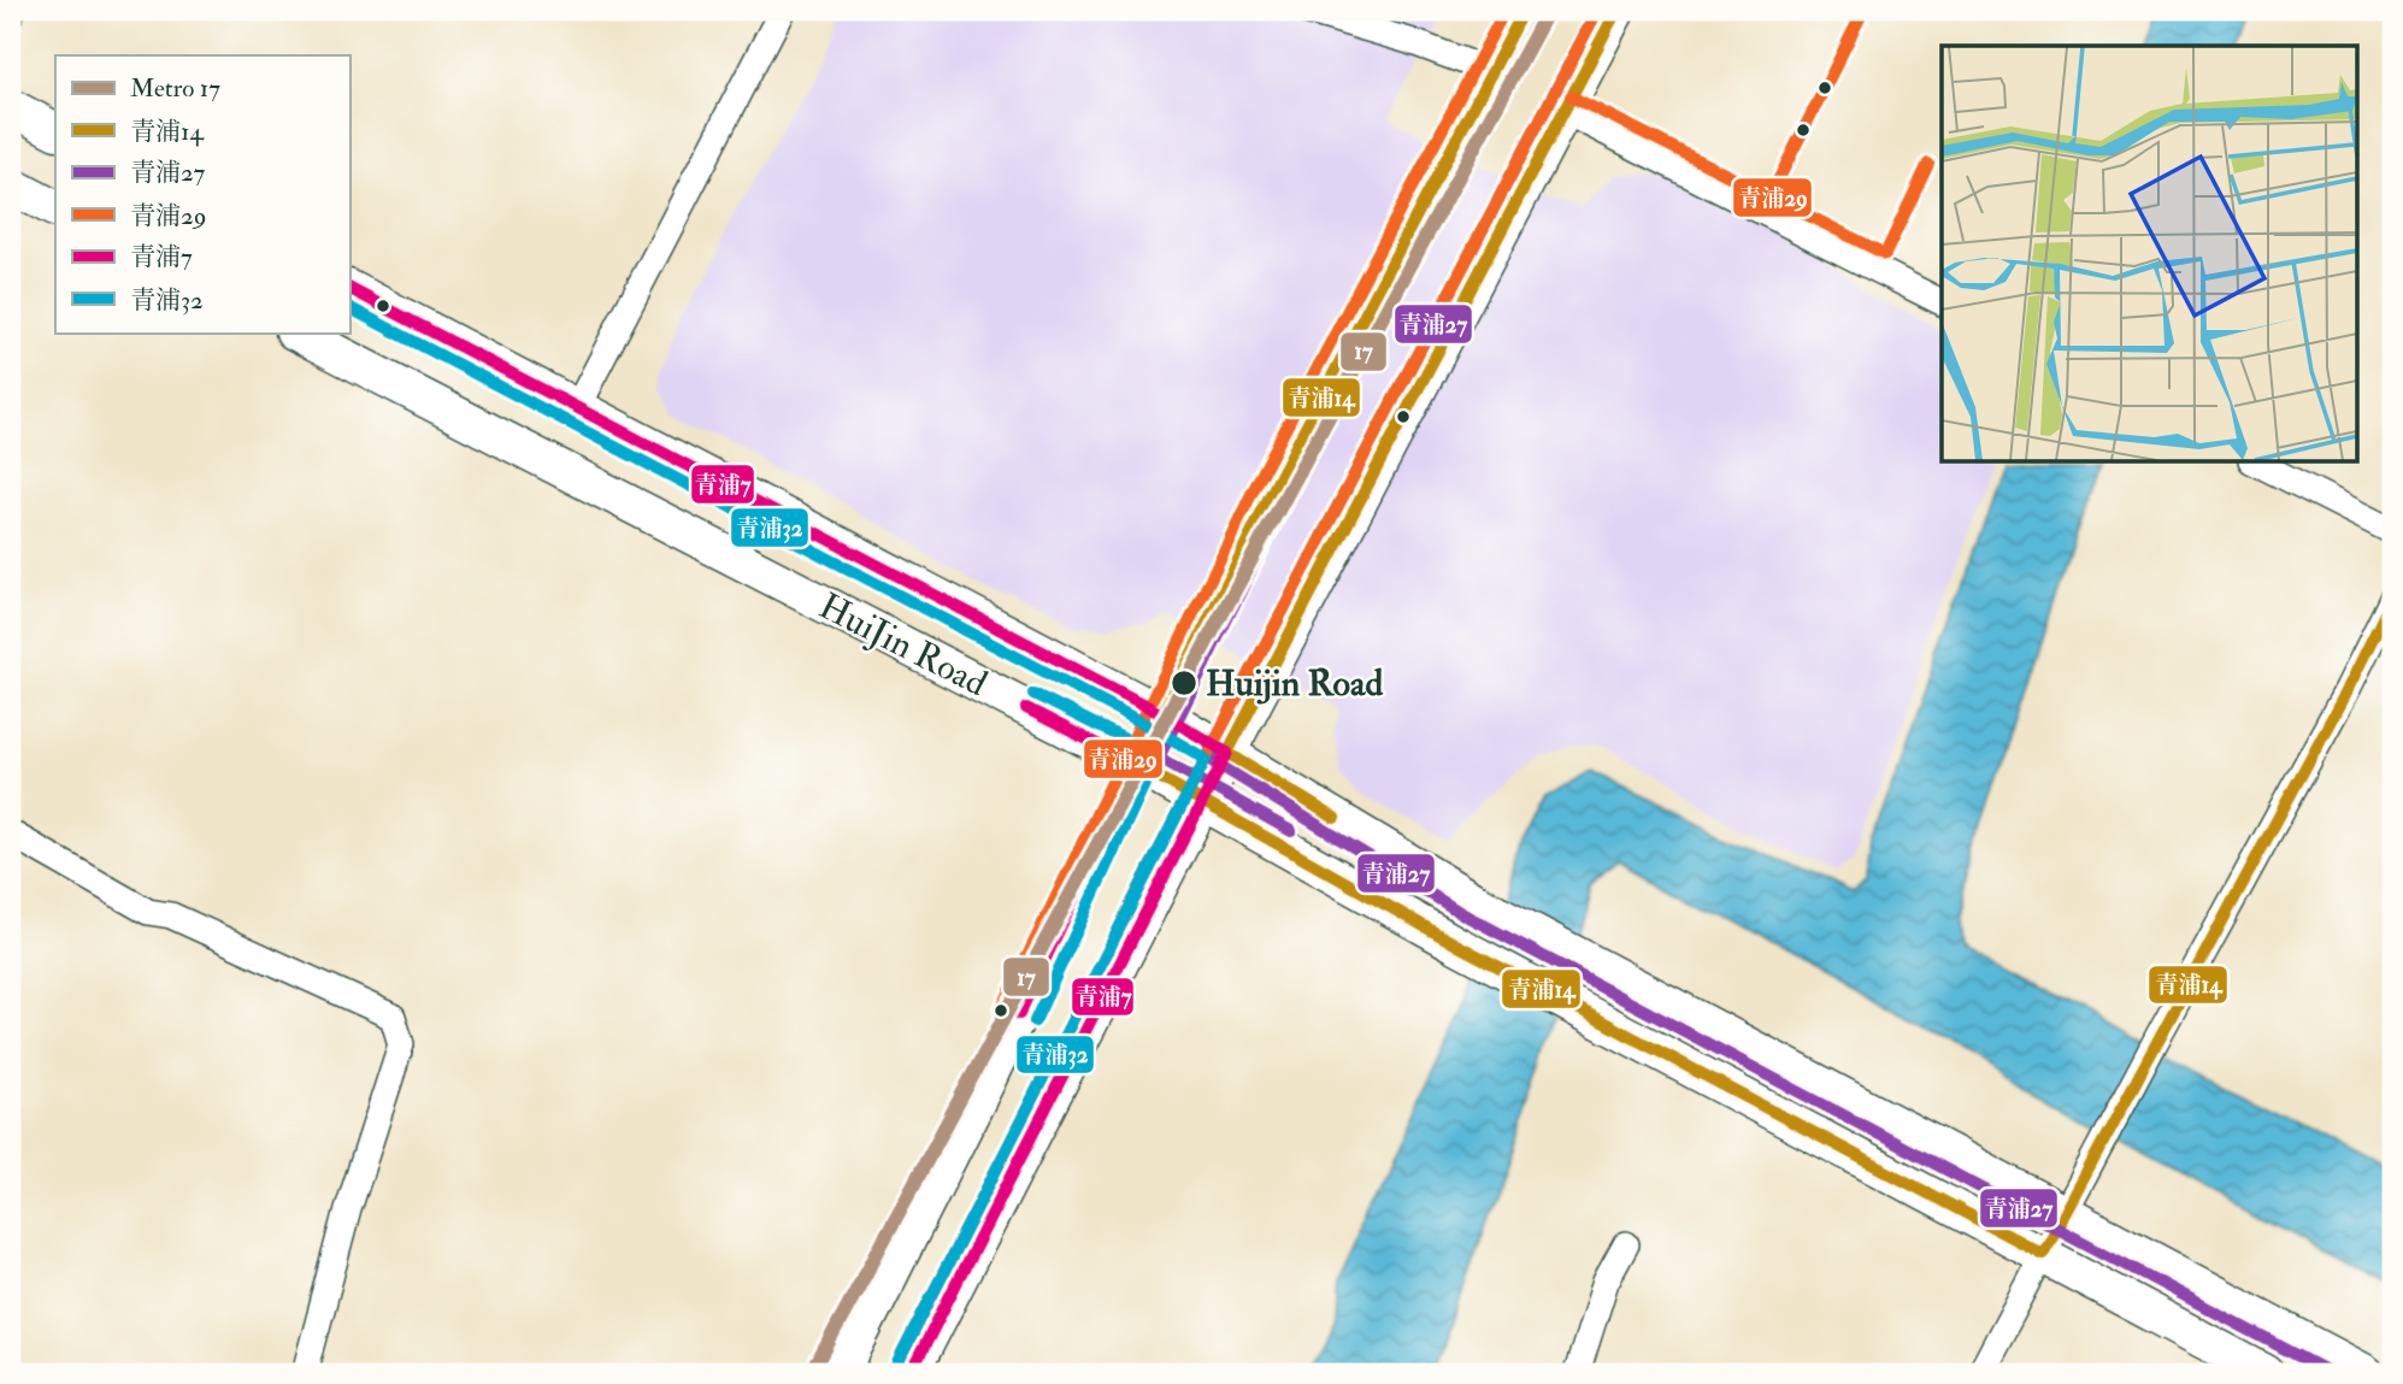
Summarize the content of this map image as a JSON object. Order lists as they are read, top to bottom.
{
  "streets": {
    "main road": ["HuiJin Road"]
  },
  "places": ["Huijin Road"],
  "lines": [
    "metro line 17",
    "transit line 青浦14",
    "transit line 青浦27",
    "transit line 青浦29",
    "transit line 青浦7",
    "transit line 青浦32"
  ],
  "legend": [
    "Metro 17",
    "青浦14",
    "青浦27",
    "青浦29",
    "青浦7",
    "青浦32"
  ]
}
